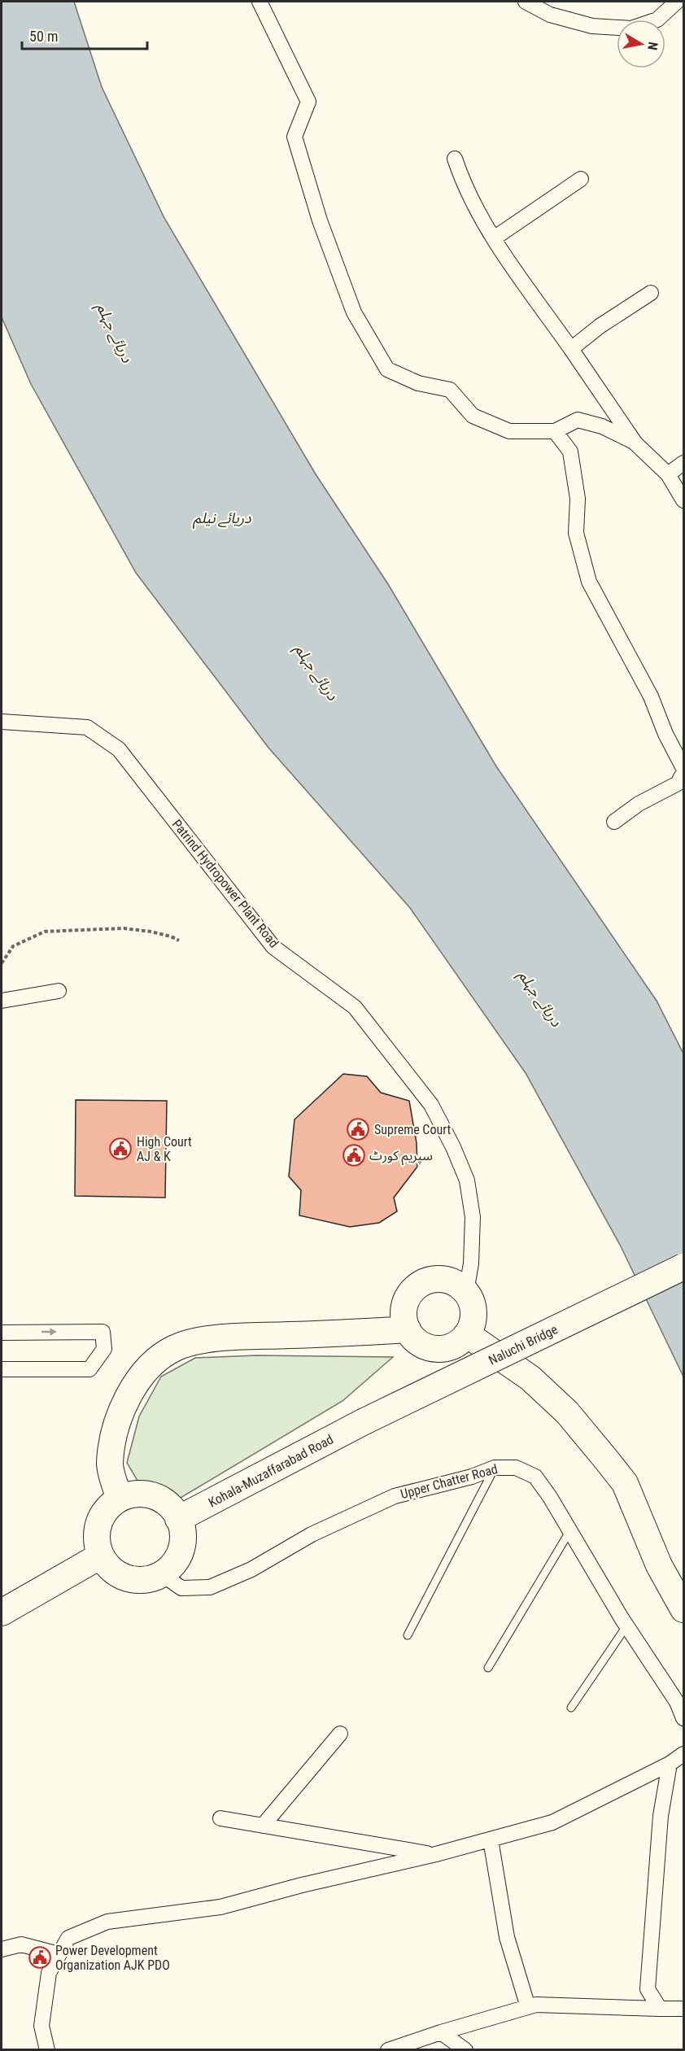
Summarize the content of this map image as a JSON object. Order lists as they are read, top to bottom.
{
  "streets": {
    "highway": ["Naluchi Bridge", "Kohala-Muzaffarabad Road"],
    "street": ["Patrind Hydropower Plant Road", "Upper Chatter Road"]
  },
  "crossings": [
    ["Naluchi Bridge", "Kohala-Muzaffarabad Road"],
    ["Kohala-Muzaffarabad Road", "Upper Chatter Road"]
  ],
  "water": ["دریائے جہلم", "دریائے نیلم"],
  "places": {
    "public building": [
      "Supreme Court",
      "High Court AJ & K",
      "سپریم کورٹ",
      "Power Development Organization AJK PDO"
    ]
  },
  "scale_bar": "50 m",
  "north": "right"
}
